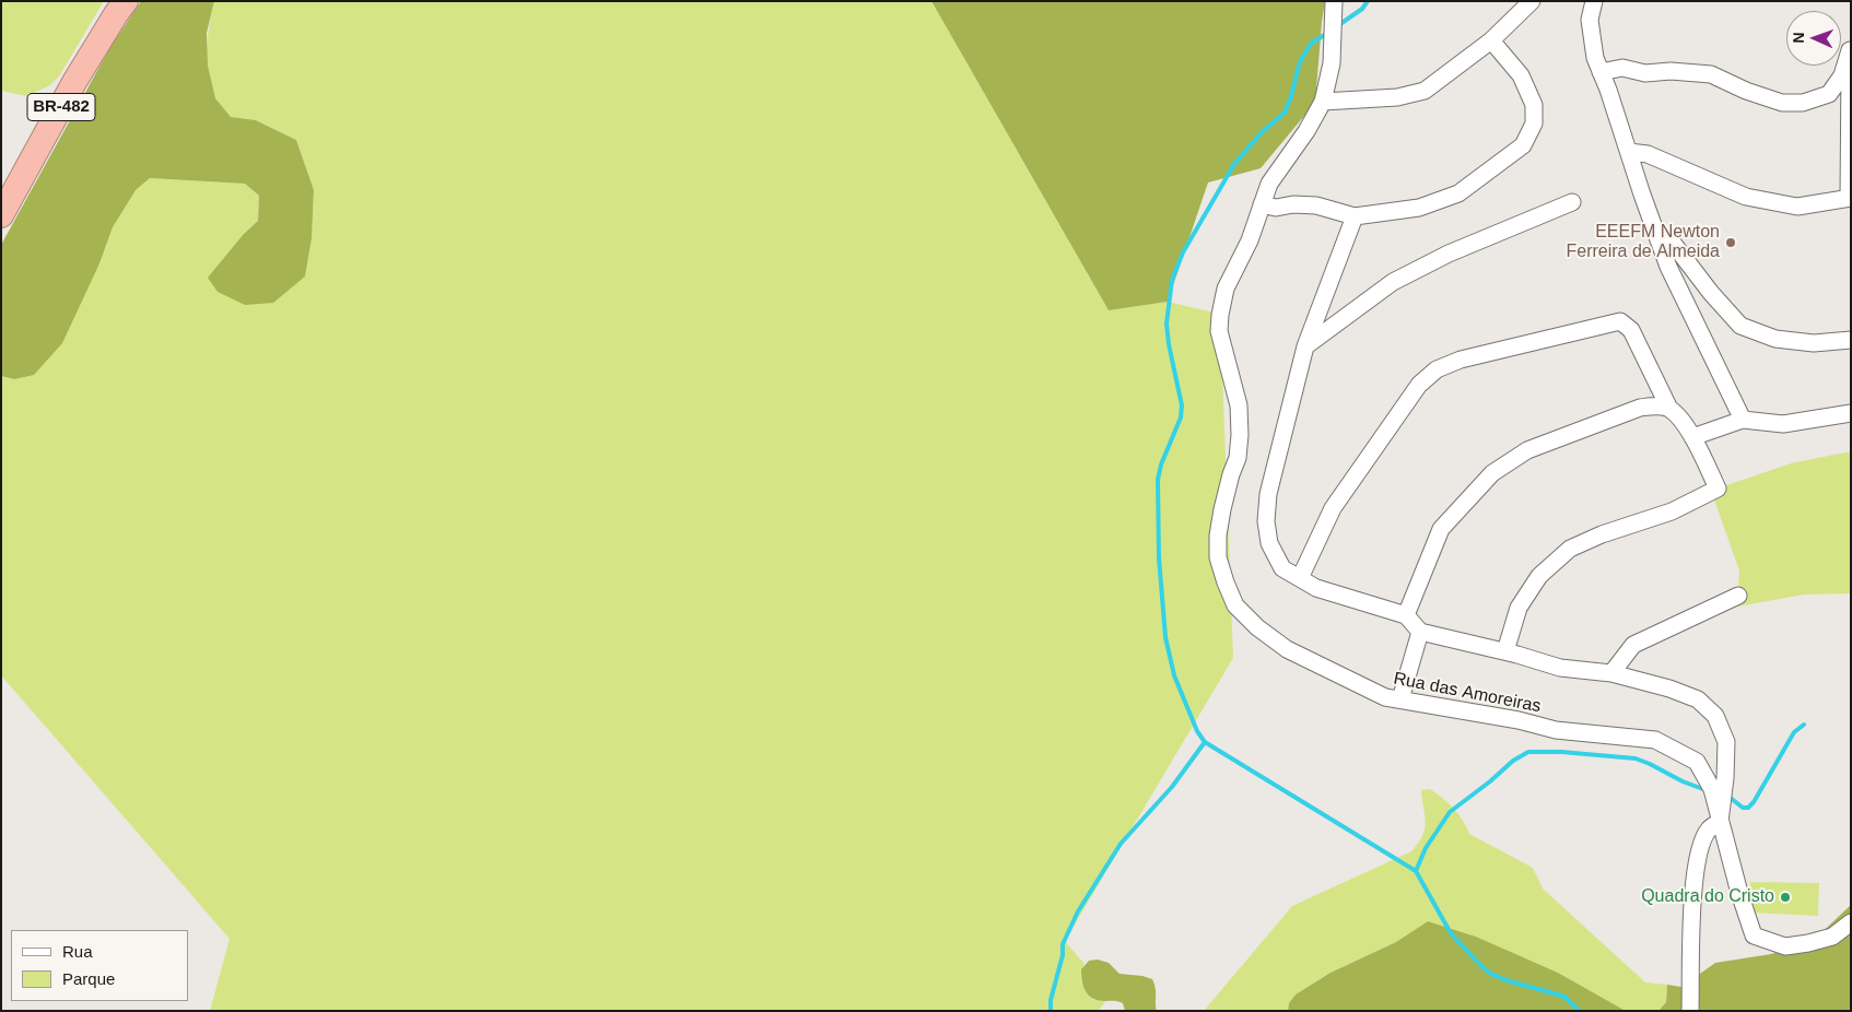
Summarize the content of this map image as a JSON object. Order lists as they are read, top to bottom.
{
  "streets": {
    "highway": ["BR-482"],
    "street": ["Rua das Amoreiras"]
  },
  "places": ["EEEFM Newton Ferreira de Almeida", "Quadra do Cristo"],
  "legend": ["Rua", "Parque"],
  "north": "left"
}
